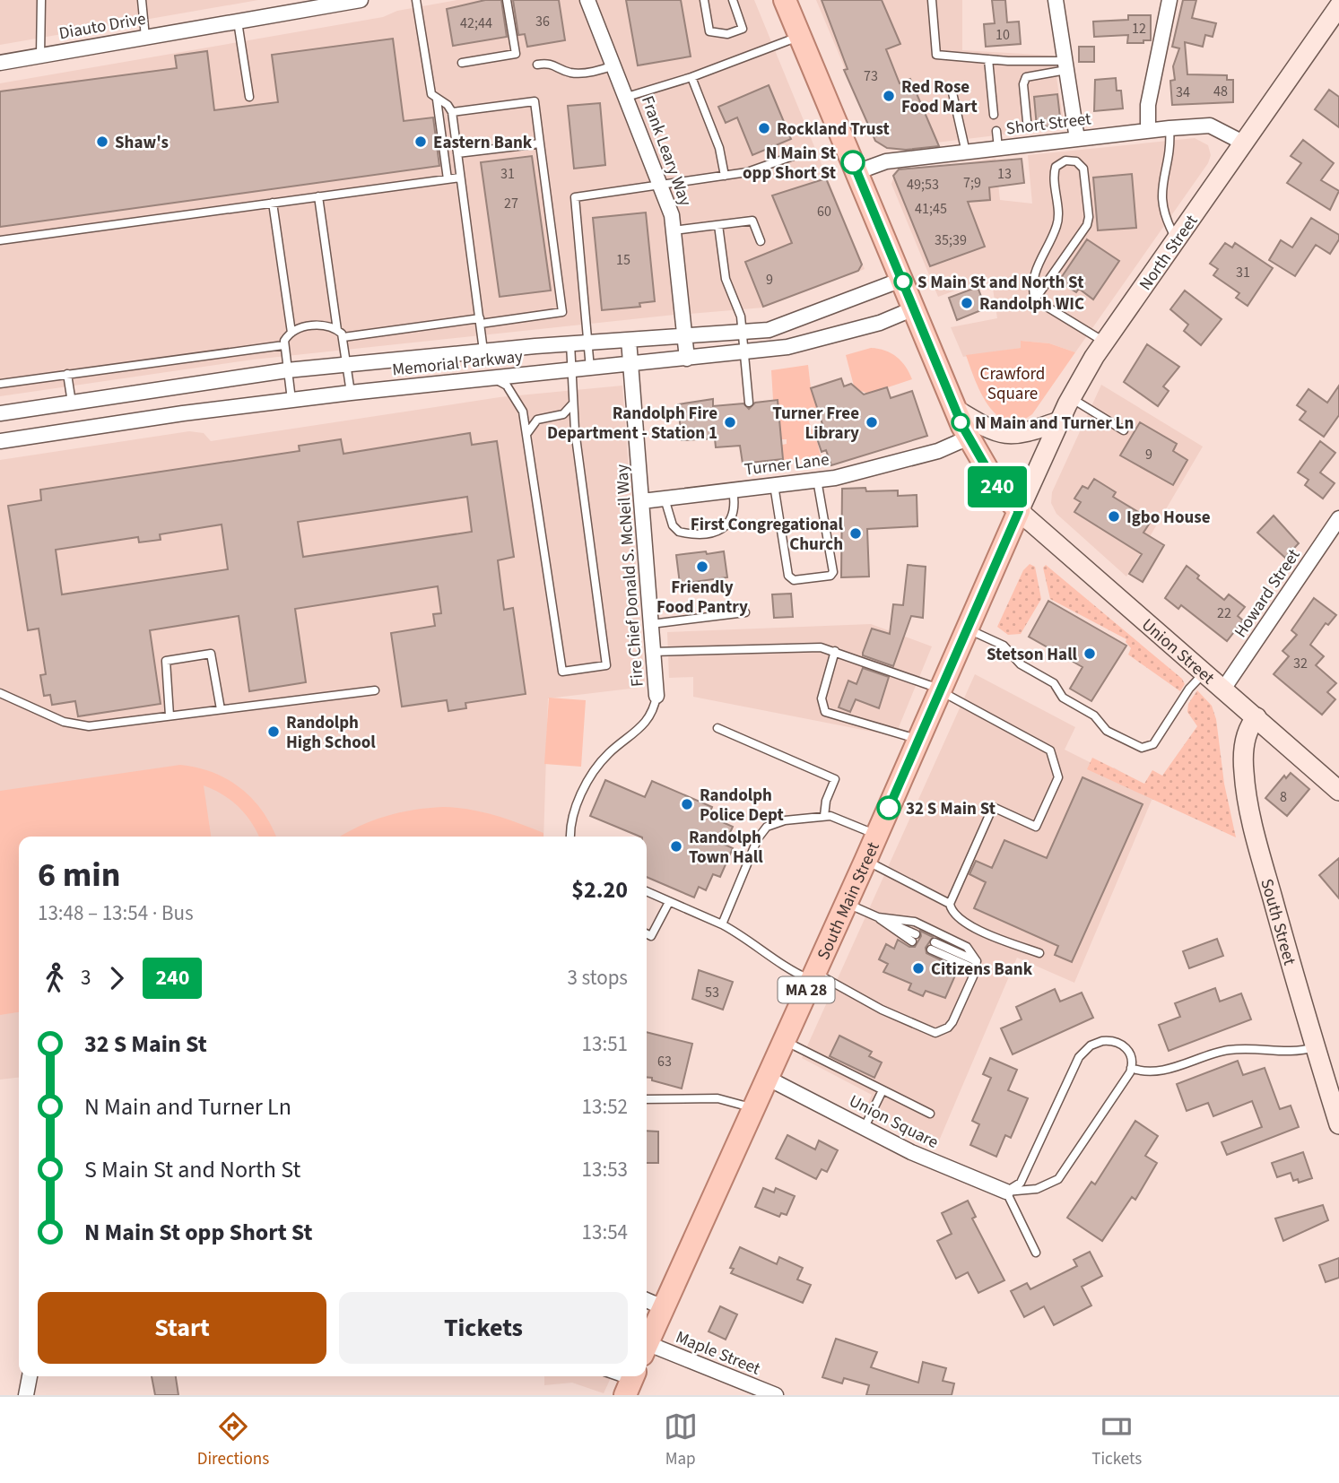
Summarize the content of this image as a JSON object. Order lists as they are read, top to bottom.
{
  "streets": {
    "main road": [
      "North Street",
      "Union Street",
      "South Main Street",
      "South Street",
      "MA 28"
    ],
    "street": [
      "Diauto Drive",
      "Short Street",
      "Frank Leary Way",
      "Memorial Parkway",
      "Turner Lane",
      "Fire Chief Donald S. McNeil Way",
      "Howard Street",
      "Union Square",
      "Maple Street"
    ]
  },
  "crossings": [
    ["Short Street", "North Street"],
    ["Frank Leary Way", "Memorial Parkway"],
    ["North Street", "Union Street"],
    ["North Street", "South Main Street"],
    ["Memorial Parkway", "Fire Chief Donald S. McNeil Way"],
    ["Turner Lane", "Fire Chief Donald S. McNeil Way"],
    ["Howard Street", "Union Street"],
    ["Union Street", "South Main Street"],
    ["Union Street", "South Street"],
    ["South Main Street", "Union Square"]
  ],
  "parks": ["Crawford Square"],
  "places": [
    "Red Rose Food Mart",
    "Rockland Trust",
    "Shaw's",
    "Eastern Bank",
    "N Main St opp Short St",
    "S Main St and North St",
    "Randolph WIC",
    "Randolph Fire Department - Station 1",
    "Turner Free Library",
    "N Main and Turner Ln",
    "Igbo House",
    "First Congregational Church",
    "Friendly Food Pantry",
    "Stetson Hall",
    "Randolph High School",
    "Randolph Police Dept",
    "32 S Main St",
    "Randolph Town Hall",
    "Citizens Bank"
  ],
  "lines": ["bus line 240"],
  "house_numbers": [
    "36",
    "42;44",
    "12",
    "10",
    "73",
    "48",
    "34",
    "31",
    "13",
    "7;9",
    "49;53",
    "27",
    "41;45",
    "60",
    "35;39",
    "15",
    "31",
    "9",
    "9",
    "22",
    "32",
    "8",
    "53",
    "63"
  ],
  "page": {
    "on_map": "240",
    "heading": ["6 min", "13:48 – 13:54 · Bus", "$2.20"],
    "legs": ["3", "240", "3 stops"],
    "list": [
      {
        "name": "32 S Main St",
        "value": "13:51"
      },
      {
        "name": "N Main and Turner Ln",
        "value": "13:52"
      },
      {
        "name": "S Main St and North St",
        "value": "13:53"
      },
      {
        "name": "N Main St opp Short St",
        "value": "13:54"
      }
    ],
    "buttons": ["Start", "Tickets"],
    "tabs": ["Directions", "Map", "Tickets"]
  }
}
